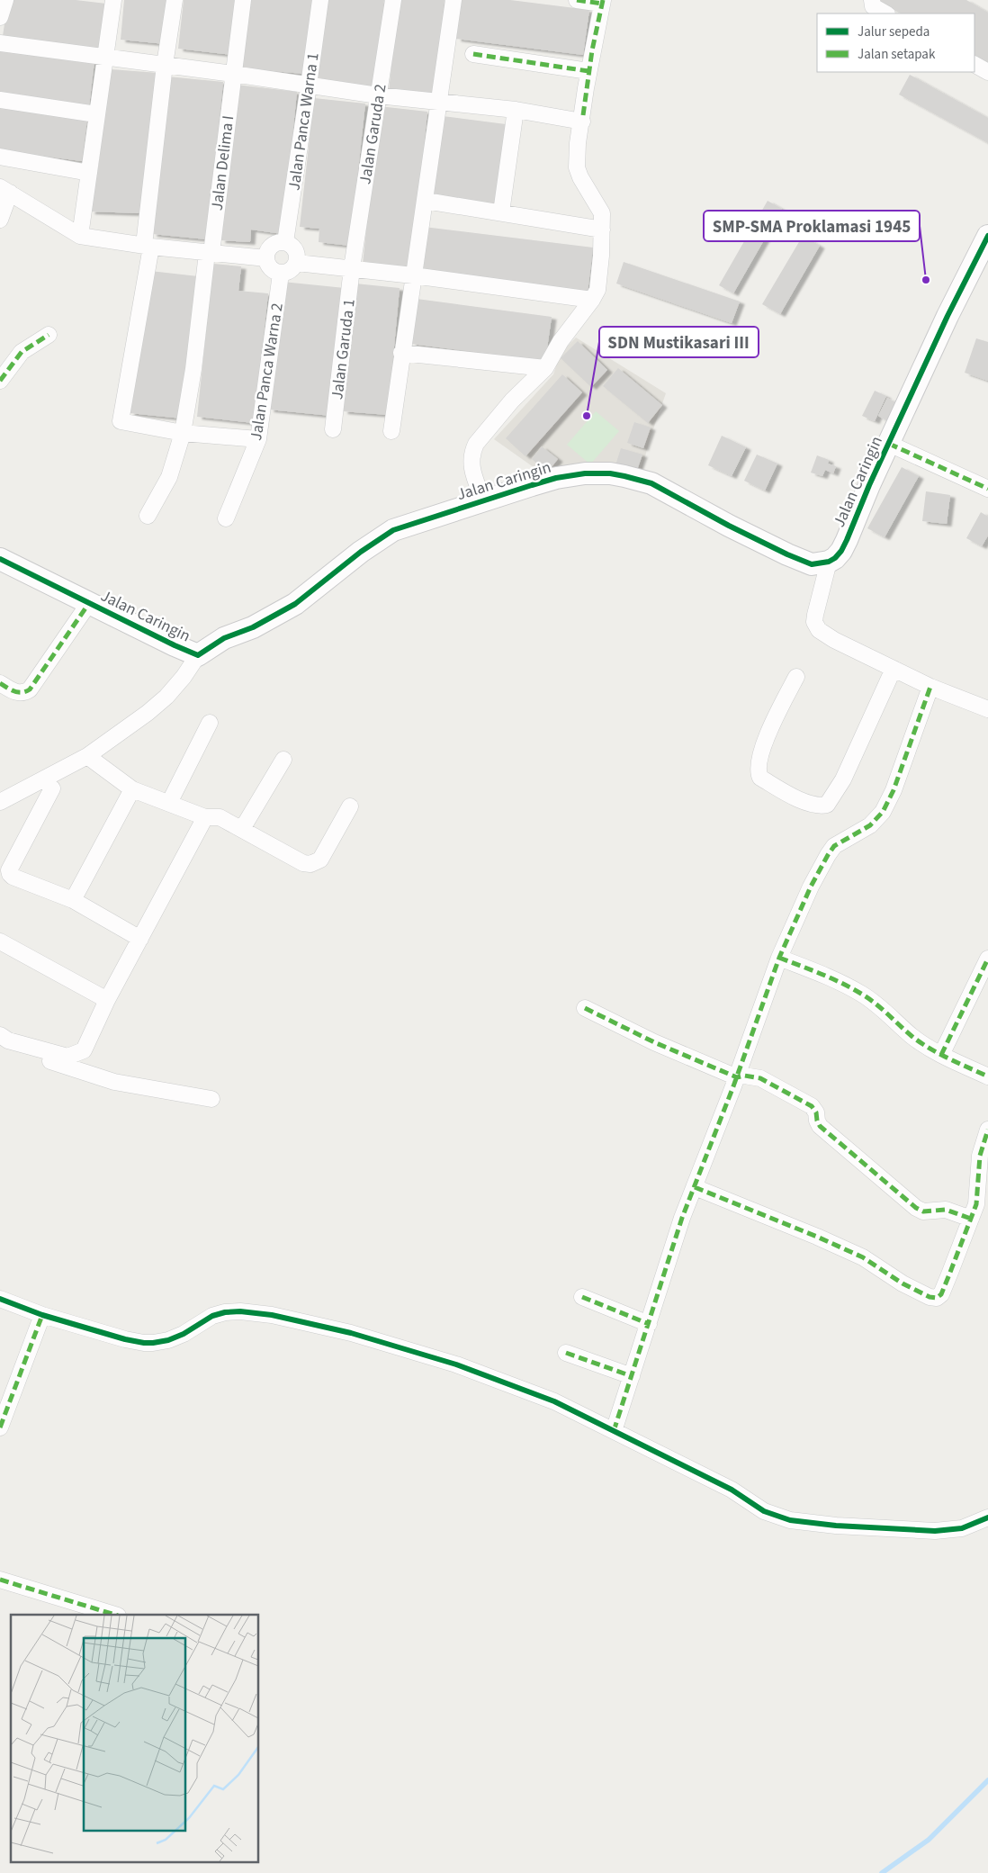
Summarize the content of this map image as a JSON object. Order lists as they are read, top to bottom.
{
  "streets": {
    "street": [
      "Jalan Panca Warna 1",
      "Jalan Garuda 2",
      "Jalan Delima I",
      "Jalan Garuda 1",
      "Jalan Panca Warna 2",
      "Jalan Caringin"
    ]
  },
  "crossings": [
    ["Jalan Panca Warna 1", "Jalan Panca Warna 2"],
    ["Jalan Garuda 2", "Jalan Garuda 1"]
  ],
  "places": ["SMP-SMA Proklamasi 1945", "SDN Mustikasari III"],
  "legend": ["Jalur sepeda", "Jalan setapak"]
}
